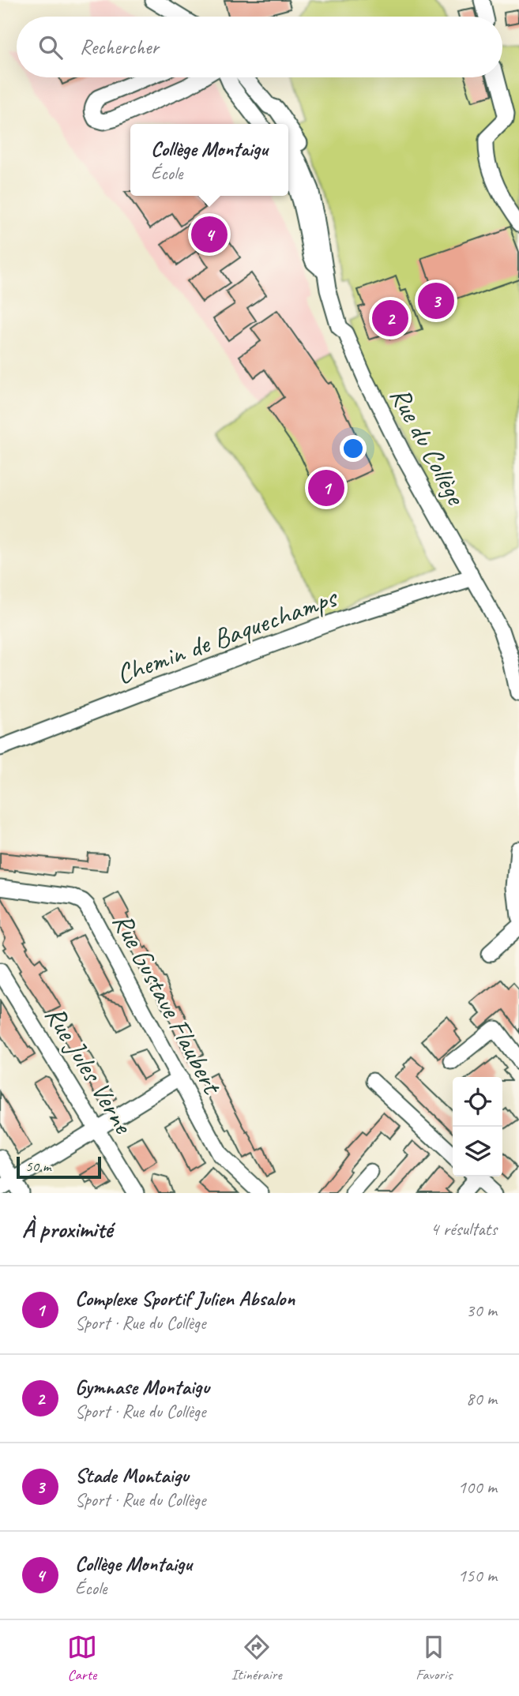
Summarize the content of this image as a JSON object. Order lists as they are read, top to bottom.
{
  "streets": {
    "street": [
      "Rue du Collège",
      "Chemin de Baquechamps",
      "Rue Gustave Flaubert",
      "Rue Jules Verne"
    ]
  },
  "crossings": [
    ["Rue du Collège", "Chemin de Baquechamps"]
  ],
  "scale_bar": "50 m",
  "page": {
    "search": "Rechercher",
    "popup": ["Collège Montaigu", "École"],
    "pins": [
      "4",
      "3",
      "2",
      "1"
    ],
    "scale": "50 m",
    "heading": ["À proximité", "4 résultats"],
    "list": [
      {
        "mark": "1",
        "name": "Complexe Sportif Julien Absalon",
        "note": "Sport · Rue du Collège",
        "value": "30 m"
      },
      {
        "mark": "2",
        "name": "Gymnase Montaigu",
        "note": "Sport · Rue du Collège",
        "value": "80 m"
      },
      {
        "mark": "3",
        "name": "Stade Montaigu",
        "note": "Sport · Rue du Collège",
        "value": "100 m"
      },
      {
        "mark": "4",
        "name": "Collège Montaigu",
        "note": "École",
        "value": "150 m"
      }
    ],
    "nav": ["Carte", "Itinéraire", "Favoris"]
  }
}
